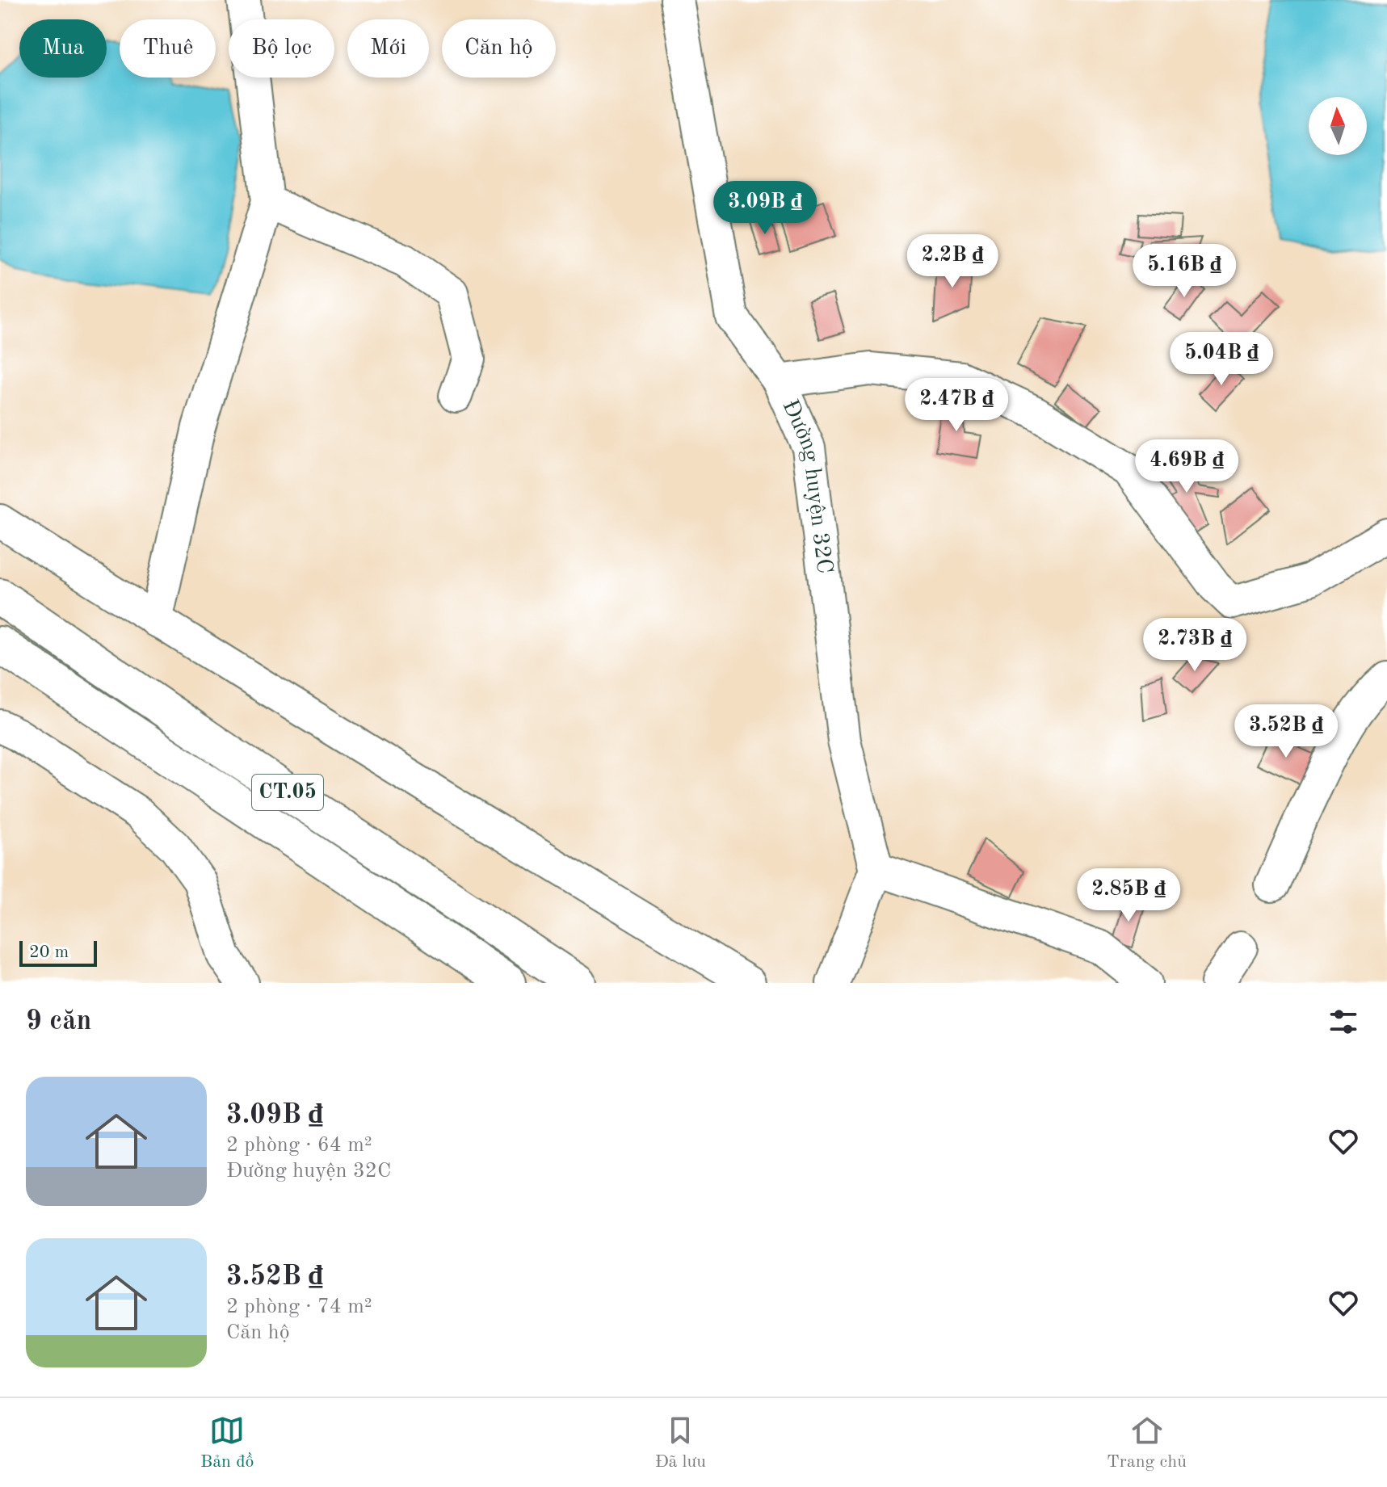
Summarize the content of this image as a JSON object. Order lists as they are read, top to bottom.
{
  "streets": {
    "highway": ["CT.05"],
    "street": ["Đường huyện 32C"]
  },
  "scale_bar": "20 m",
  "north": "top",
  "page": {
    "chip": [
      "Mua",
      "Thuê",
      "Bộ lọc",
      "Mới",
      "Căn hộ"
    ],
    "price": [
      "3.09B ₫",
      "2.2B ₫",
      "5.16B ₫",
      "5.04B ₫",
      "2.47B ₫",
      "4.69B ₫",
      "2.73B ₫",
      "3.52B ₫",
      "2.85B ₫"
    ],
    "scale": "20 m",
    "heading": "9 căn",
    "list": [
      {
        "name": "3.09B ₫",
        "note": "2 phòng · 64 m² · Đường huyện 32C"
      },
      {
        "name": "3.52B ₫",
        "note": "2 phòng · 74 m² · Căn hộ"
      }
    ],
    "tabs": ["Bản đồ", "Đã lưu", "Trang chủ"]
  }
}
